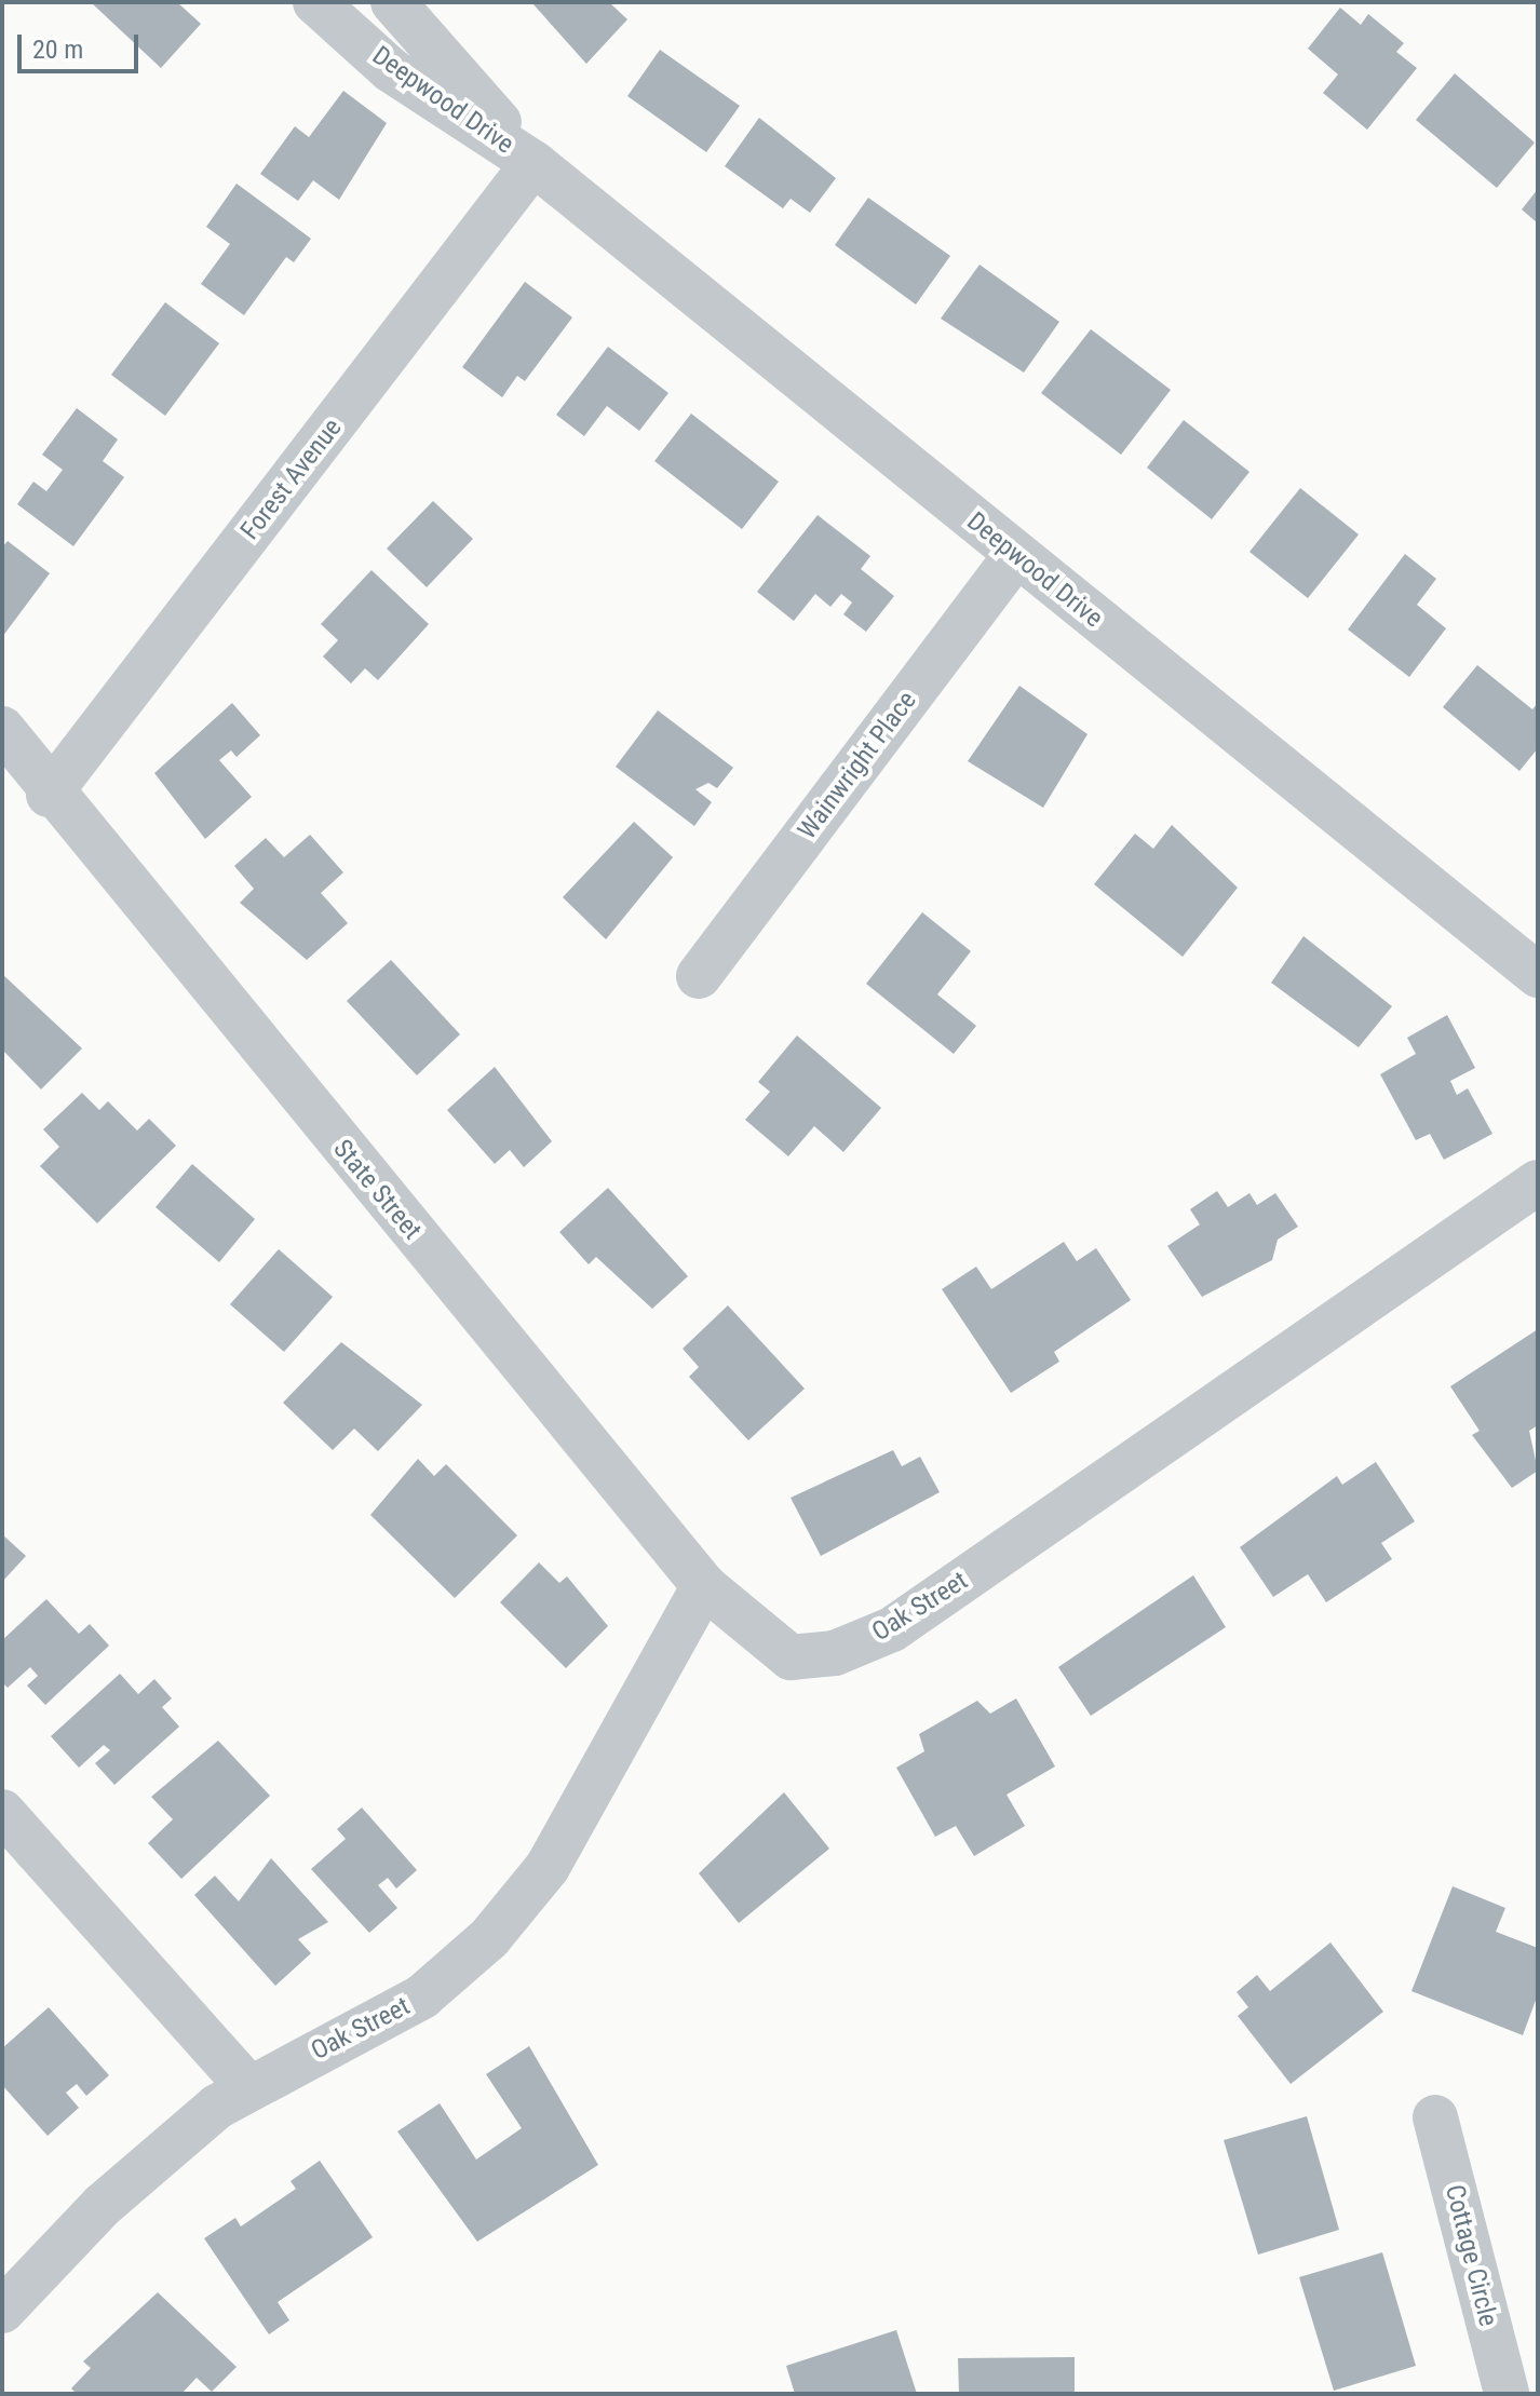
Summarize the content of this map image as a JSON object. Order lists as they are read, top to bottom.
{
  "streets": {
    "street": [
      "Deepwood Drive",
      "Forest Avenue",
      "Wainwright Place",
      "State Street",
      "Oak Street",
      "Cottage Circle"
    ]
  },
  "crossings": [
    ["Deepwood Drive", "Forest Avenue"],
    ["Deepwood Drive", "Wainwright Place"],
    ["Forest Avenue", "State Street"],
    ["State Street", "Oak Street"]
  ],
  "scale_bar": "20 m"
}
